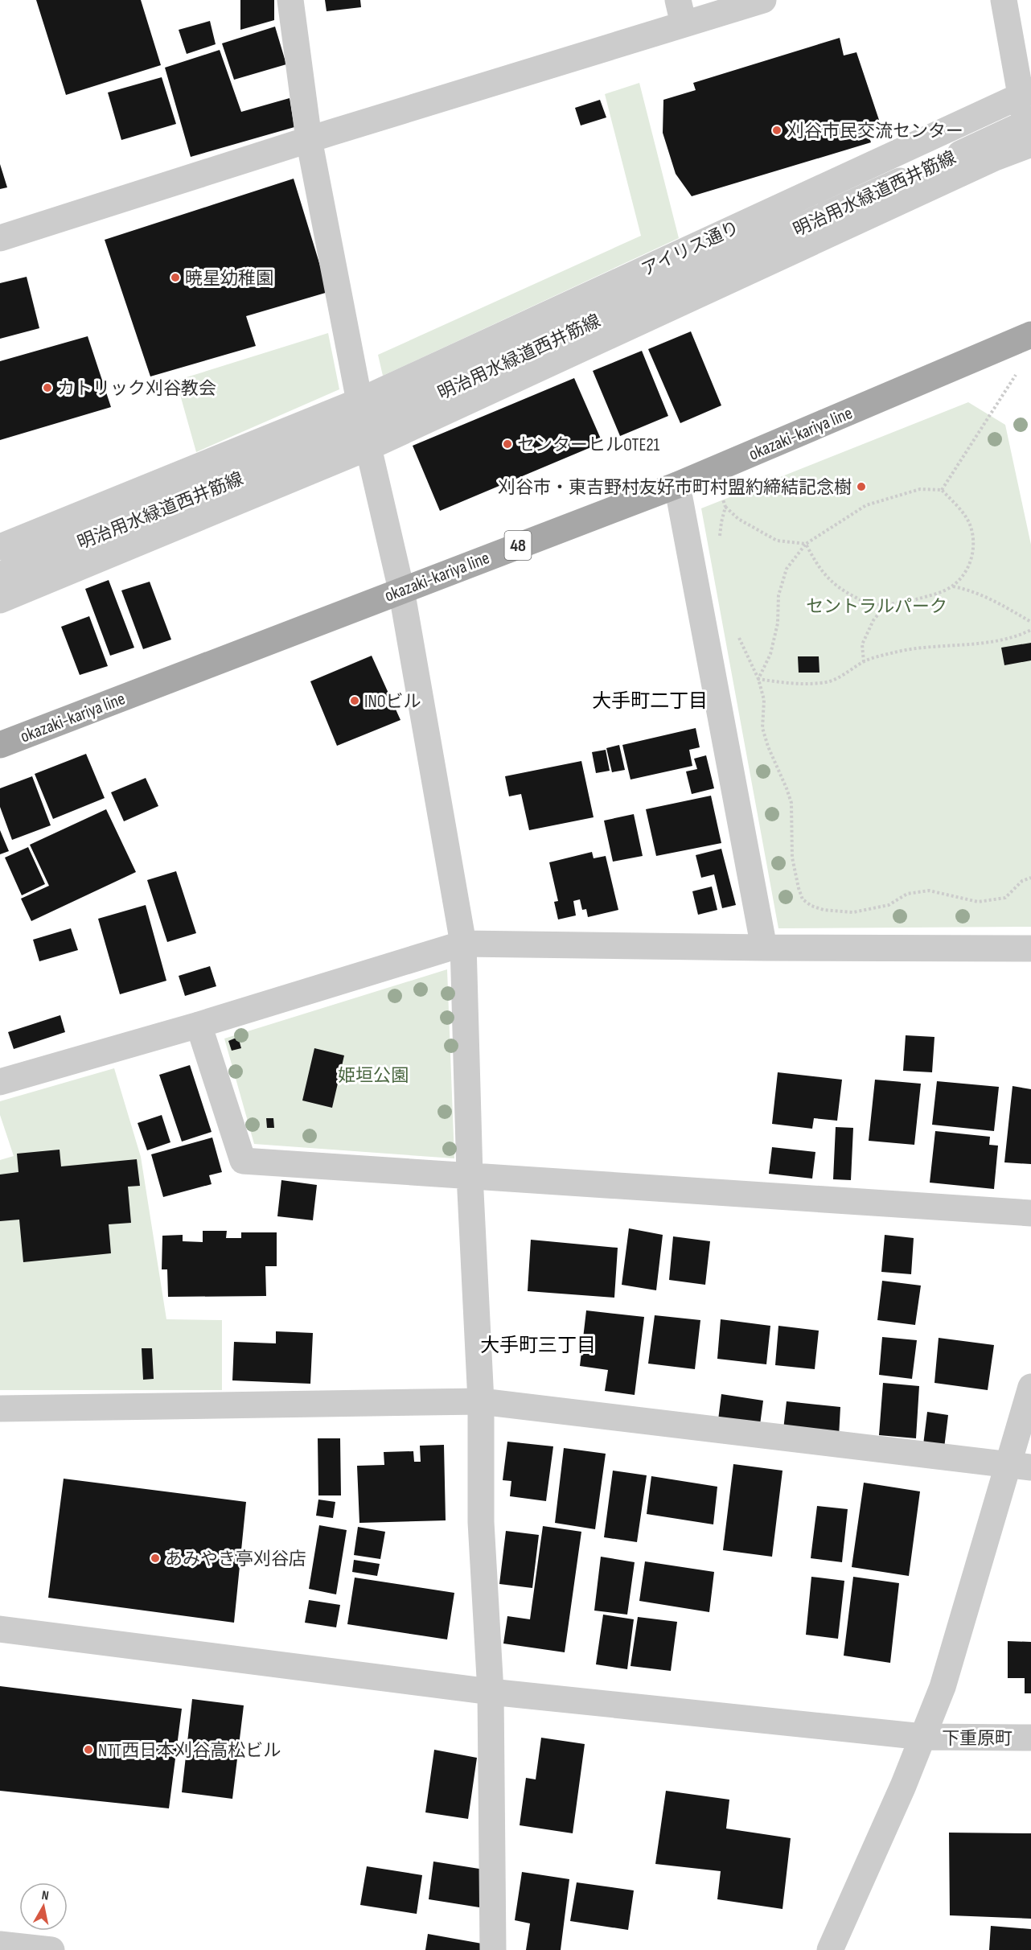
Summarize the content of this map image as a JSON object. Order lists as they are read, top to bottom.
{
  "streets": {
    "main road": ["okazaki-kariya line", "48"],
    "street": ["明治用水緑道西井筋線", "アイリス通り", "下重原町"]
  },
  "districts": ["大手町二丁目", "大手町三丁目"],
  "parks": ["セントラルパーク", "姫垣公園"],
  "places": [
    "刈谷市民交流センター",
    "暁星幼稚園",
    "カトリック刈谷教会",
    "センターヒルOTE21",
    "刈谷市・東吉野村友好市町村盟約締結記念樹",
    "INOビル",
    "あみやき亭刈谷店",
    "NTT西日本刈谷高松ビル"
  ],
  "north": "top"
}
